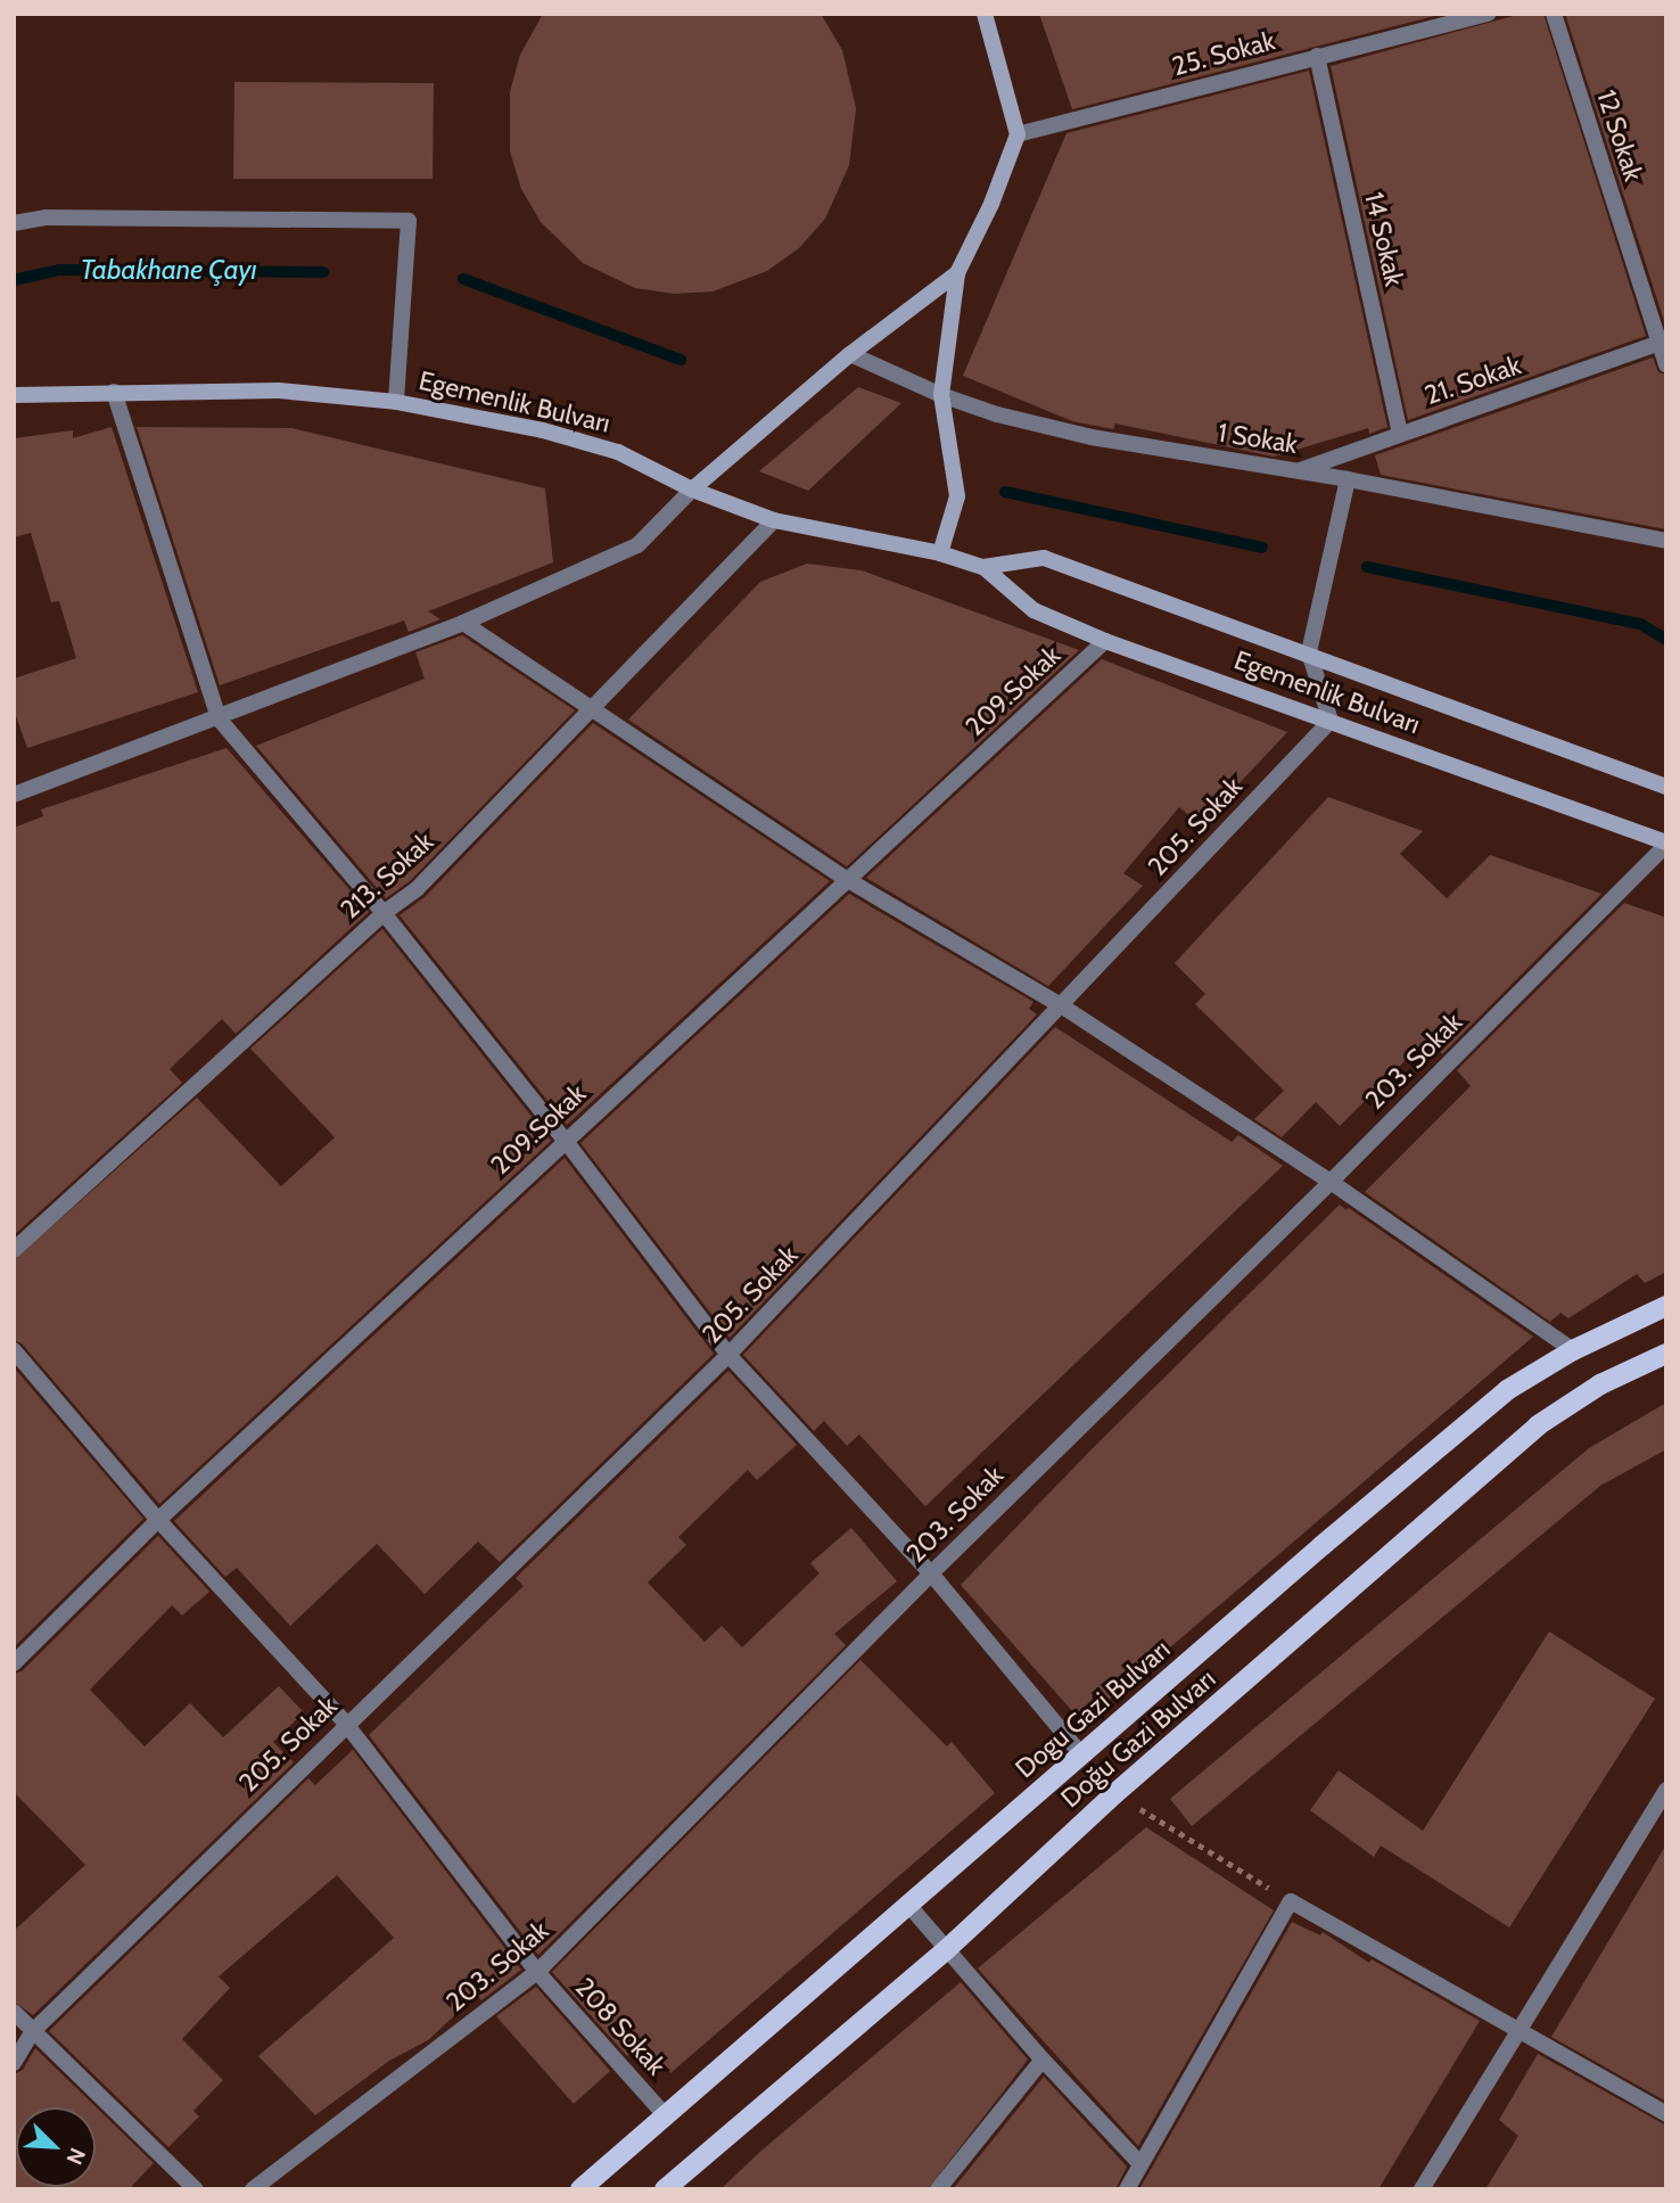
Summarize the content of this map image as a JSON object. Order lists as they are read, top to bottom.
{
  "streets": {
    "main road": ["Egemenlik Bulvarı", "Dogu Gazi Bulvarı", "Doğu Gazi Bulvarı"],
    "street": [
      "25. Sokak",
      "12 Sokak",
      "14 Sokak",
      "21. Sokak",
      "1 Sokak",
      "209.Sokak",
      "205. Sokak",
      "213. Sokak",
      "203. Sokak",
      "208 Sokak"
    ]
  },
  "crossings": [
    ["25. Sokak", "14 Sokak"],
    ["12 Sokak", "21. Sokak"],
    ["14 Sokak", "21. Sokak"],
    ["21. Sokak", "1 Sokak"],
    ["Egemenlik Bulvarı", "209.Sokak"],
    ["Egemenlik Bulvarı", "205. Sokak"],
    ["Egemenlik Bulvarı", "213. Sokak"],
    ["Egemenlik Bulvarı", "203. Sokak"],
    ["209.Sokak", "208 Sokak"],
    ["205. Sokak", "208 Sokak"],
    ["203. Sokak", "208 Sokak"],
    ["Dogu Gazi Bulvarı", "208 Sokak"]
  ],
  "water": ["Tabakhane Çayı"],
  "north": "bottom right"
}
